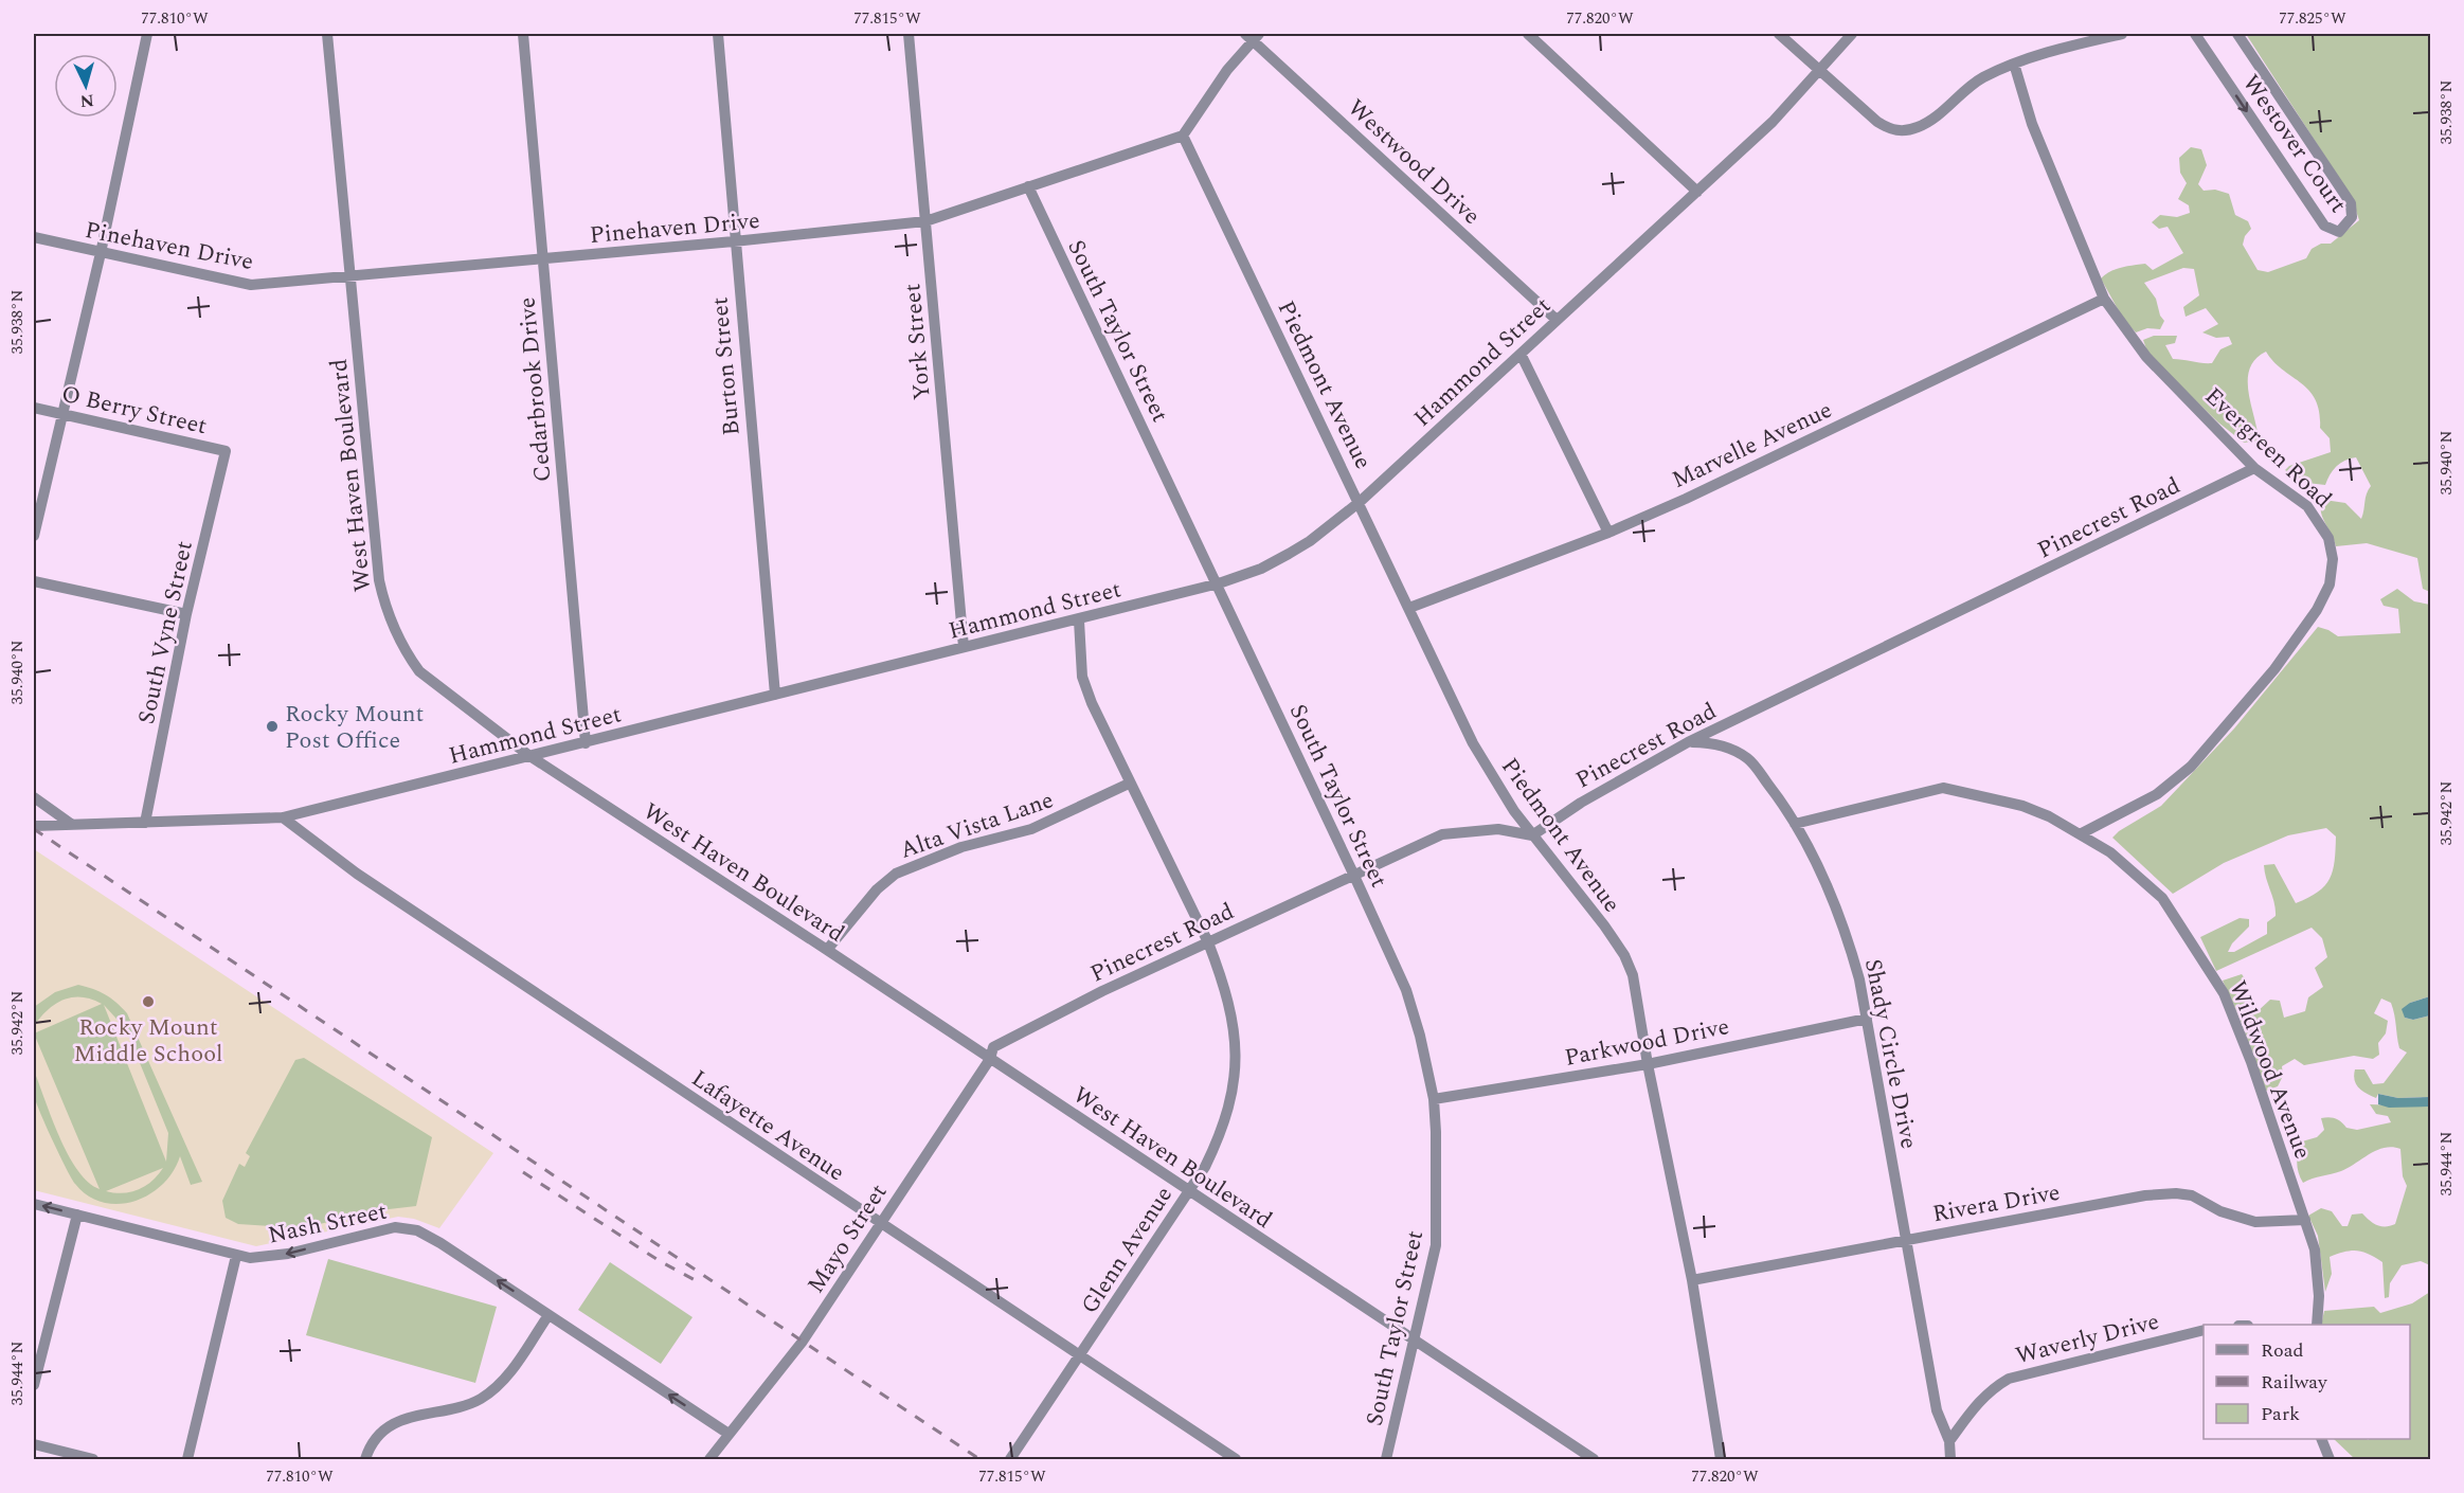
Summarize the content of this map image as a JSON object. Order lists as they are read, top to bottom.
{
  "streets": {
    "street": [
      "Westover Court",
      "Westwood Drive",
      "Pinehaven Drive",
      "South Taylor Street",
      "York Street",
      "Hammond Street",
      "Burton Street",
      "Piedmont Avenue",
      "Cedarbrook Drive",
      "O Berry Street",
      "Marvelle Avenue",
      "Evergreen Road",
      "West Haven Boulevard",
      "Pinecrest Road",
      "South Vyne Street",
      "Alta Vista Lane",
      "Parkwood Drive",
      "Shady Circle Drive",
      "Wildwood Avenue",
      "Lafayette Avenue",
      "Rivera Drive",
      "Nash Street",
      "Mayo Street",
      "Glenn Avenue",
      "Waverly Drive"
    ]
  },
  "crossings": [
    ["Westwood Drive", "Hammond Street"],
    ["Pinehaven Drive", "South Taylor Street"],
    ["Pinehaven Drive", "York Street"],
    ["Pinehaven Drive", "Burton Street"],
    ["Pinehaven Drive", "Piedmont Avenue"],
    ["Pinehaven Drive", "Cedarbrook Drive"],
    ["Pinehaven Drive", "West Haven Boulevard"],
    ["South Taylor Street", "Hammond Street"],
    ["South Taylor Street", "West Haven Boulevard"],
    ["South Taylor Street", "Pinecrest Road"],
    ["South Taylor Street", "Parkwood Drive"],
    ["York Street", "Hammond Street"],
    ["Hammond Street", "Burton Street"],
    ["Hammond Street", "Piedmont Avenue"],
    ["Hammond Street", "Cedarbrook Drive"],
    ["Hammond Street", "West Haven Boulevard"],
    ["Hammond Street", "South Vyne Street"],
    ["Hammond Street", "Lafayette Avenue"],
    ["Hammond Street", "Glenn Avenue"],
    ["Piedmont Avenue", "Marvelle Avenue"],
    ["Piedmont Avenue", "Pinecrest Road"],
    ["Piedmont Avenue", "Parkwood Drive"],
    ["Piedmont Avenue", "Rivera Drive"],
    ["O Berry Street", "South Vyne Street"],
    ["Marvelle Avenue", "Evergreen Road"],
    ["Evergreen Road", "Pinecrest Road"],
    ["Evergreen Road", "Wildwood Avenue"],
    ["West Haven Boulevard", "Pinecrest Road"],
    ["West Haven Boulevard", "Alta Vista Lane"],
    ["West Haven Boulevard", "Mayo Street"],
    ["West Haven Boulevard", "Glenn Avenue"],
    ["Pinecrest Road", "Shady Circle Drive"],
    ["Pinecrest Road", "Mayo Street"],
    ["Pinecrest Road", "Glenn Avenue"],
    ["Alta Vista Lane", "Glenn Avenue"],
    ["Parkwood Drive", "Shady Circle Drive"],
    ["Shady Circle Drive", "Wildwood Avenue"],
    ["Shady Circle Drive", "Rivera Drive"],
    ["Shady Circle Drive", "Waverly Drive"],
    ["Wildwood Avenue", "Rivera Drive"],
    ["Lafayette Avenue", "Mayo Street"],
    ["Lafayette Avenue", "Glenn Avenue"],
    ["Nash Street", "Mayo Street"]
  ],
  "one_way": ["Nash Street"],
  "places": ["Rocky Mount Post Office", "Rocky Mount Middle School"],
  "legend": ["Road", "Railway", "Park"],
  "north": "bottom",
  "coordinates": [
    "77.810°W",
    "77.815°W",
    "77.820°W",
    "77.825°W",
    "35.938°N",
    "35.940°N",
    "35.942°N",
    "35.944°N"
  ]
}
